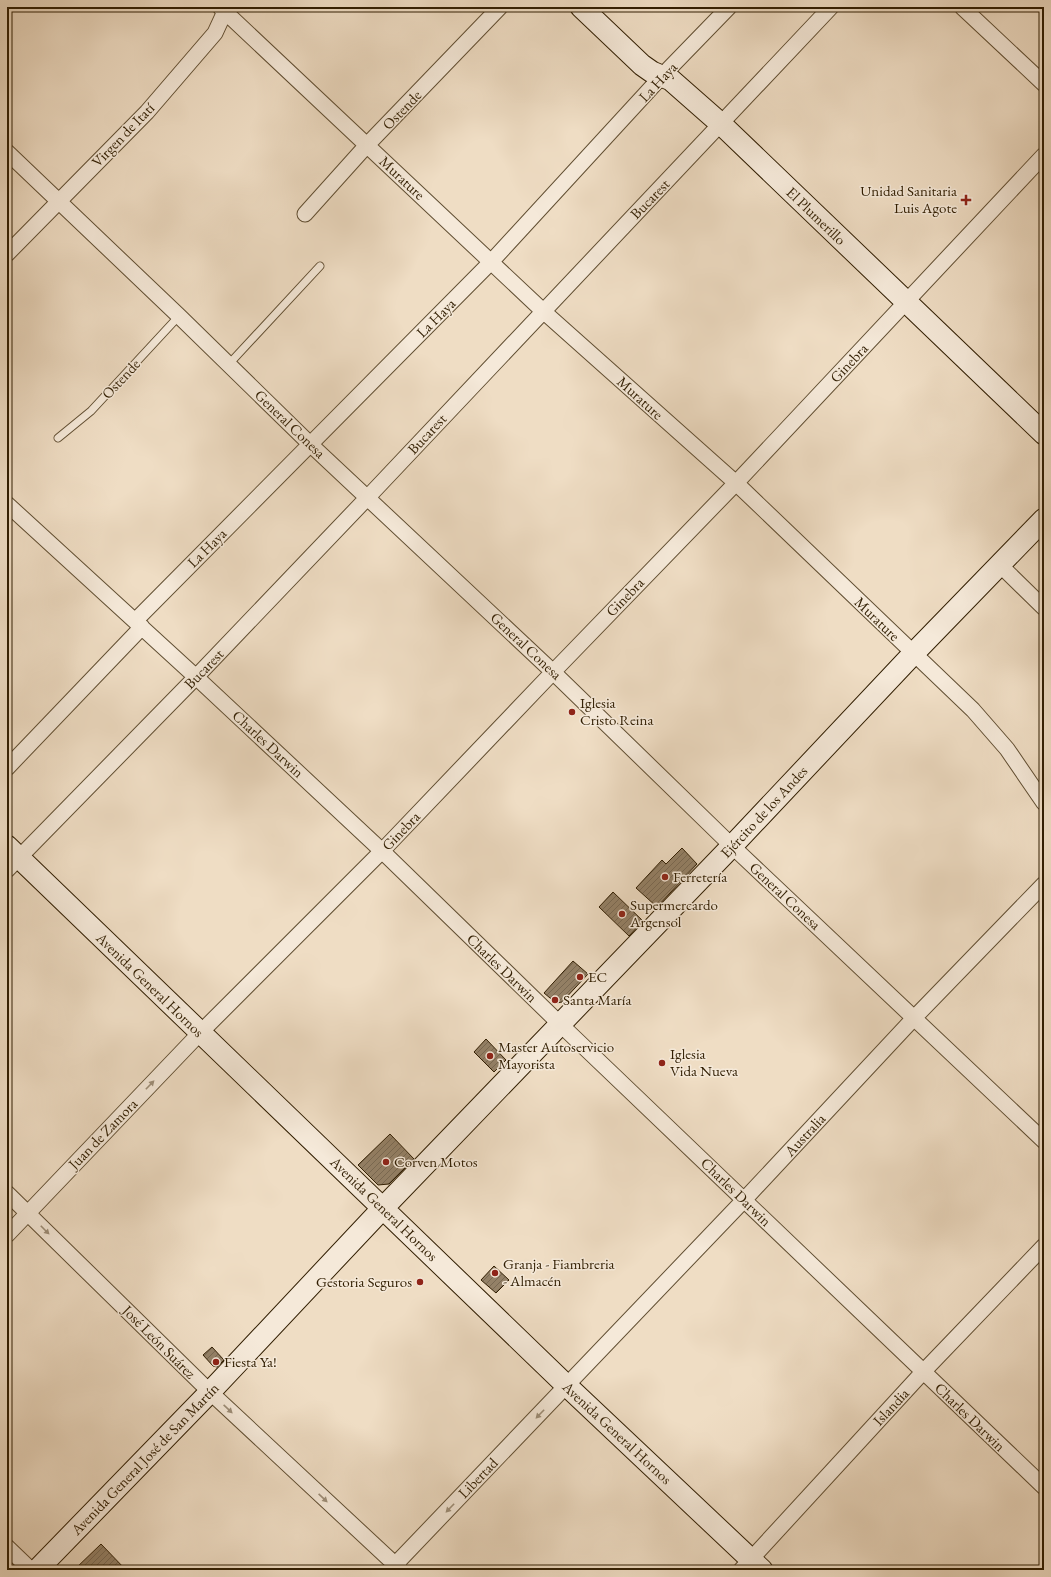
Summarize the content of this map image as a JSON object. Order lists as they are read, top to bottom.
{
  "streets": {
    "main road": [
      "El Plumerillo",
      "Ejército de los Andes",
      "Avenida General Hornos",
      "Avenida General José de San Martín"
    ],
    "street": [
      "La Haya",
      "Ostende",
      "Virgen de Itatí",
      "Murature",
      "Bucarest",
      "Ginebra",
      "General Conesa",
      "Charles Darwin",
      "Juan de Zamora",
      "Australia",
      "José León Suárez",
      "Islandia",
      "Libertad"
    ]
  },
  "crossings": [
    ["La Haya", "Murature"],
    ["La Haya", "El Plumerillo"],
    ["La Haya", "General Conesa"],
    ["La Haya", "Charles Darwin"],
    ["Ostende", "Murature"],
    ["Ostende", "General Conesa"],
    ["Virgen de Itatí", "Murature"],
    ["Virgen de Itatí", "General Conesa"],
    ["Murature", "Bucarest"],
    ["Murature", "Ginebra"],
    ["Murature", "Ejército de los Andes"],
    ["Bucarest", "El Plumerillo"],
    ["Bucarest", "General Conesa"],
    ["Bucarest", "Charles Darwin"],
    ["Bucarest", "Avenida General Hornos"],
    ["El Plumerillo", "Ginebra"],
    ["Ginebra", "General Conesa"],
    ["Ginebra", "Charles Darwin"],
    ["Ginebra", "Avenida General Hornos"],
    ["Ginebra", "Juan de Zamora"],
    ["General Conesa", "Ejército de los Andes"],
    ["General Conesa", "Australia"],
    ["Charles Darwin", "Ejército de los Andes"],
    ["Charles Darwin", "Australia"],
    ["Charles Darwin", "Islandia"],
    ["Ejército de los Andes", "Avenida General Hornos"],
    ["Ejército de los Andes", "Avenida General José de San Martín"],
    ["Avenida General Hornos", "Juan de Zamora"],
    ["Avenida General Hornos", "Australia"],
    ["Avenida General Hornos", "Islandia"],
    ["Avenida General Hornos", "Avenida General José de San Martín"],
    ["Avenida General Hornos", "Libertad"],
    ["Juan de Zamora", "José León Suárez"],
    ["Australia", "Libertad"],
    ["José León Suárez", "Avenida General José de San Martín"],
    ["José León Suárez", "Libertad"]
  ],
  "one_way": ["Juan de Zamora", "José León Suárez", "Libertad"],
  "places": {
    "health": ["Unidad Sanitaria Luis Agote"],
    "other": [
      "Iglesia Cristo Reina",
      "Ferretería",
      "Supermercardo Argensol",
      "EC",
      "Santa María",
      "Master Autoservicio Mayorista",
      "Iglesia Vida Nueva",
      "Corven Motos",
      "Granja - Fiambreria - Almacén",
      "Gestoria Seguros",
      "Fiesta Ya!"
    ]
  }
}
